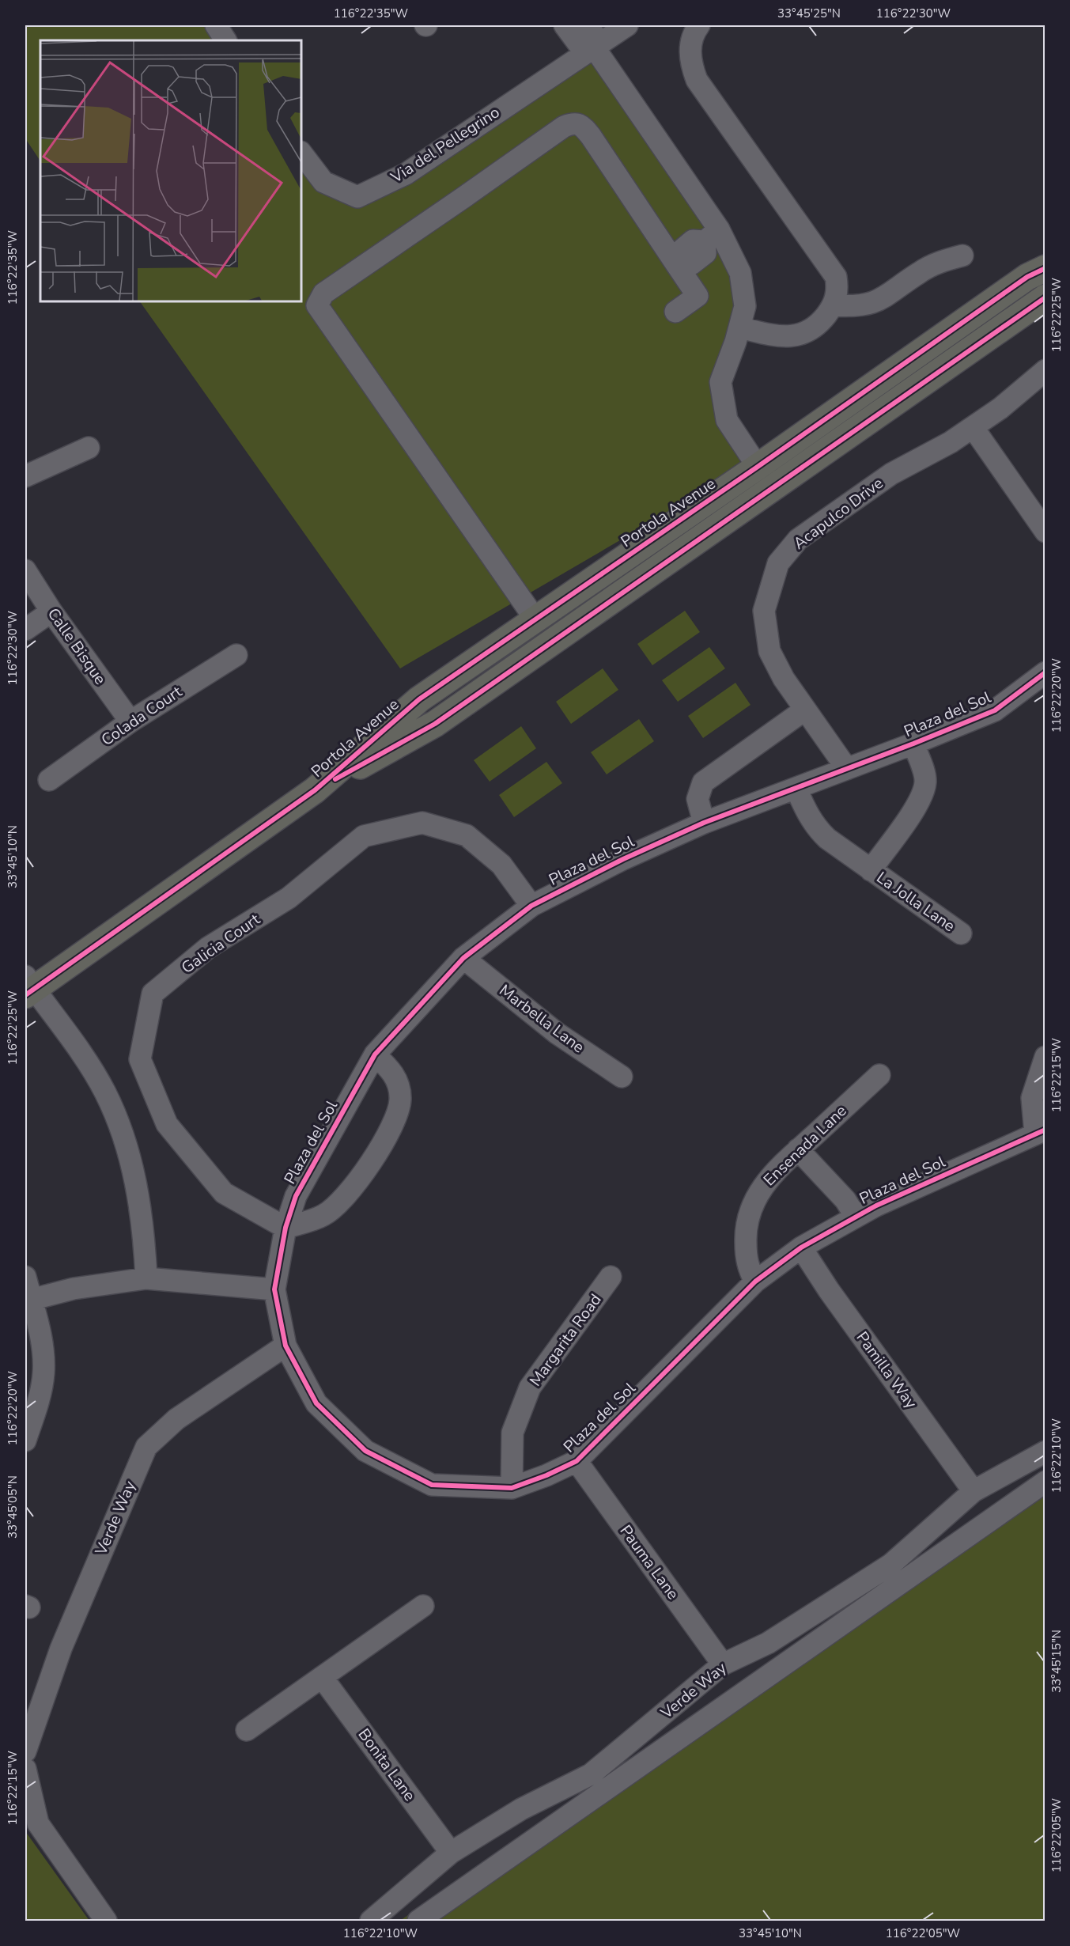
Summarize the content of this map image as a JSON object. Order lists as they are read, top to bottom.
{
  "streets": {
    "main road": ["Portola Avenue"],
    "street": [
      "Via del Pellegrino",
      "Acapulco Drive",
      "Calle Bisque",
      "Plaza del Sol",
      "Colada Court",
      "La Jolla Lane",
      "Galicia Court",
      "Marbella Lane",
      "Ensenada Lane",
      "Margarita Road",
      "Pamilla Way",
      "Verde Way",
      "Pauma Lane",
      "Bonita Lane"
    ]
  },
  "crossings": [
    ["Acapulco Drive", "Plaza del Sol"],
    ["Calle Bisque", "Colada Court"],
    ["Plaza del Sol", "La Jolla Lane"],
    ["Plaza del Sol", "Galicia Court"],
    ["Plaza del Sol", "Marbella Lane"],
    ["Plaza del Sol", "Ensenada Lane"],
    ["Plaza del Sol", "Margarita Road"],
    ["Plaza del Sol", "Pamilla Way"],
    ["Plaza del Sol", "Verde Way"],
    ["Plaza del Sol", "Pauma Lane"],
    ["Pamilla Way", "Verde Way"],
    ["Verde Way", "Pauma Lane"],
    ["Verde Way", "Bonita Lane"]
  ],
  "coordinates": [
    "116°22'35\"W",
    "33°45'25\"N",
    "116°22'30\"W",
    "116°22'25\"W",
    "116°22'20\"W",
    "33°45'10\"N",
    "116°22'15\"W",
    "116°22'10\"W",
    "33°45'05\"N",
    "33°45'15\"N",
    "116°22'05\"W"
  ]
}
